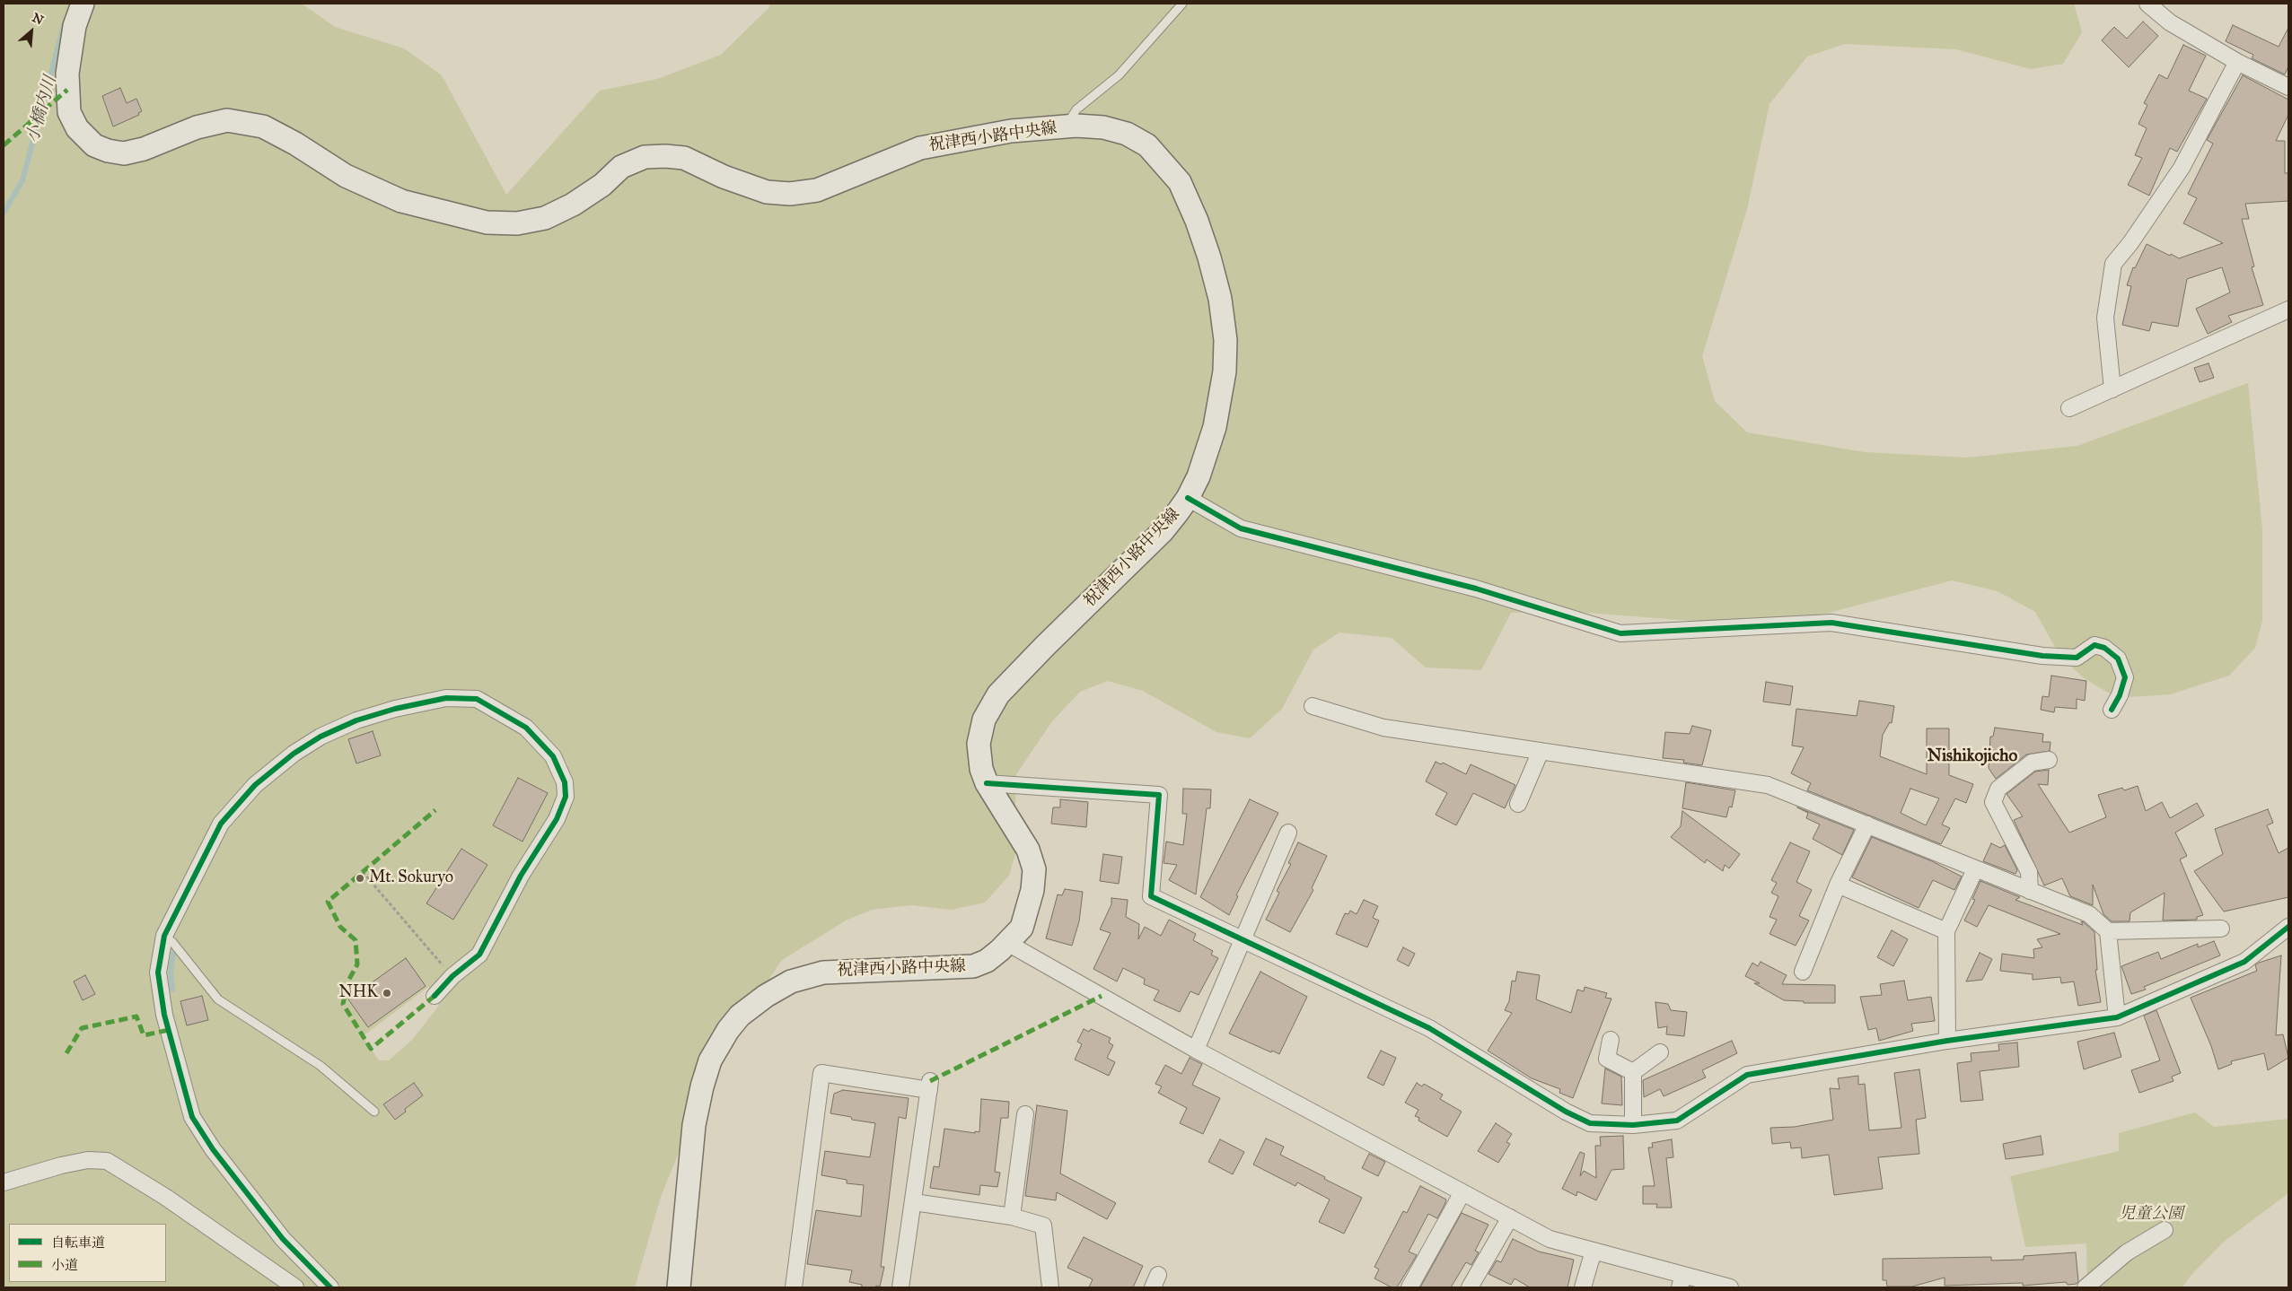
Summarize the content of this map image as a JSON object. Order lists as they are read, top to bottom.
{
  "streets": {
    "main road": ["祝津西小路中央線"]
  },
  "districts": ["Nishikojicho"],
  "water": ["小橋内川"],
  "parks": ["児童公園"],
  "places": ["Mt. Sokuryo", "NHK"],
  "legend": ["自転車道", "小道"],
  "north": "top right"
}
